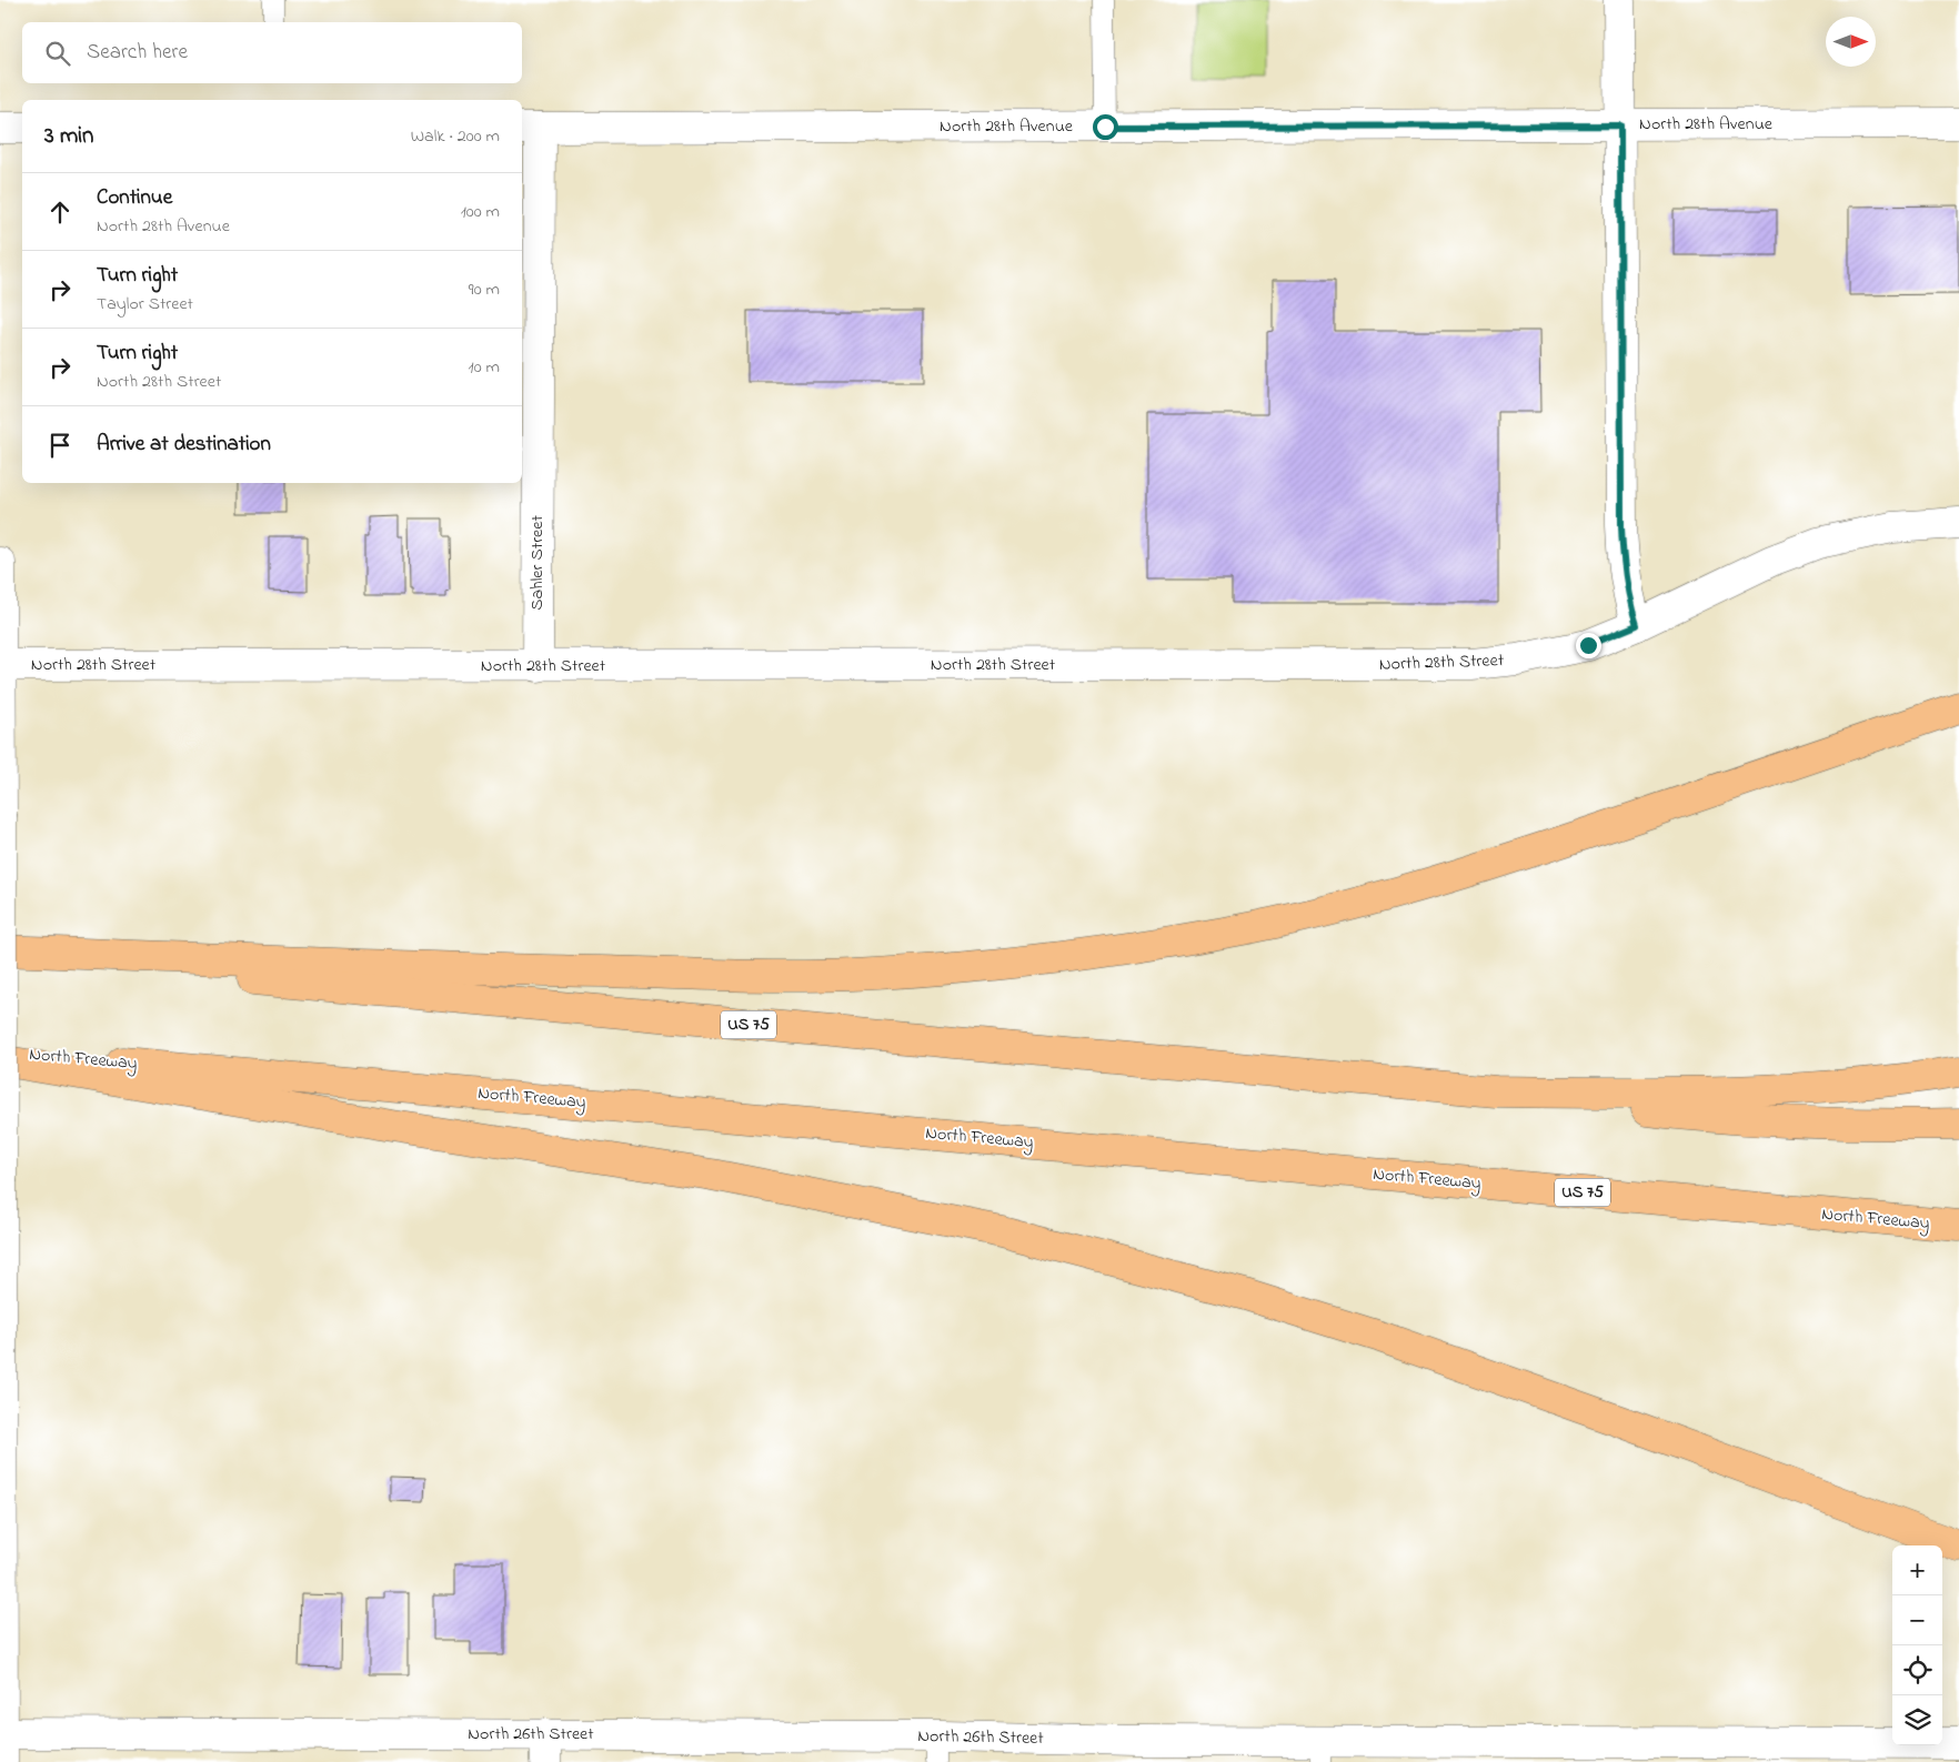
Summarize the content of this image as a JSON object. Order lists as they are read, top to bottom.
{
  "streets": {
    "highway": ["US 75", "North Freeway"],
    "street": [
      "North 28th Avenue",
      "Sahler Street",
      "North 28th Street",
      "North 26th Street"
    ]
  },
  "crossings": [
    ["North 28th Avenue", "Sahler Street"],
    ["Sahler Street", "North 28th Street"]
  ],
  "north": "right",
  "page": {
    "search": "Search here",
    "heading": ["3 min", "Walk · 200 m"],
    "list": [
      ["Continue", "North 28th Avenue", "100 m"],
      ["Turn right", "Taylor Street", "90 m"],
      ["Turn right", "North 28th Street", "10 m"],
      "Arrive at destination"
    ],
    "map_buttons": ["+", "−"]
  }
}
